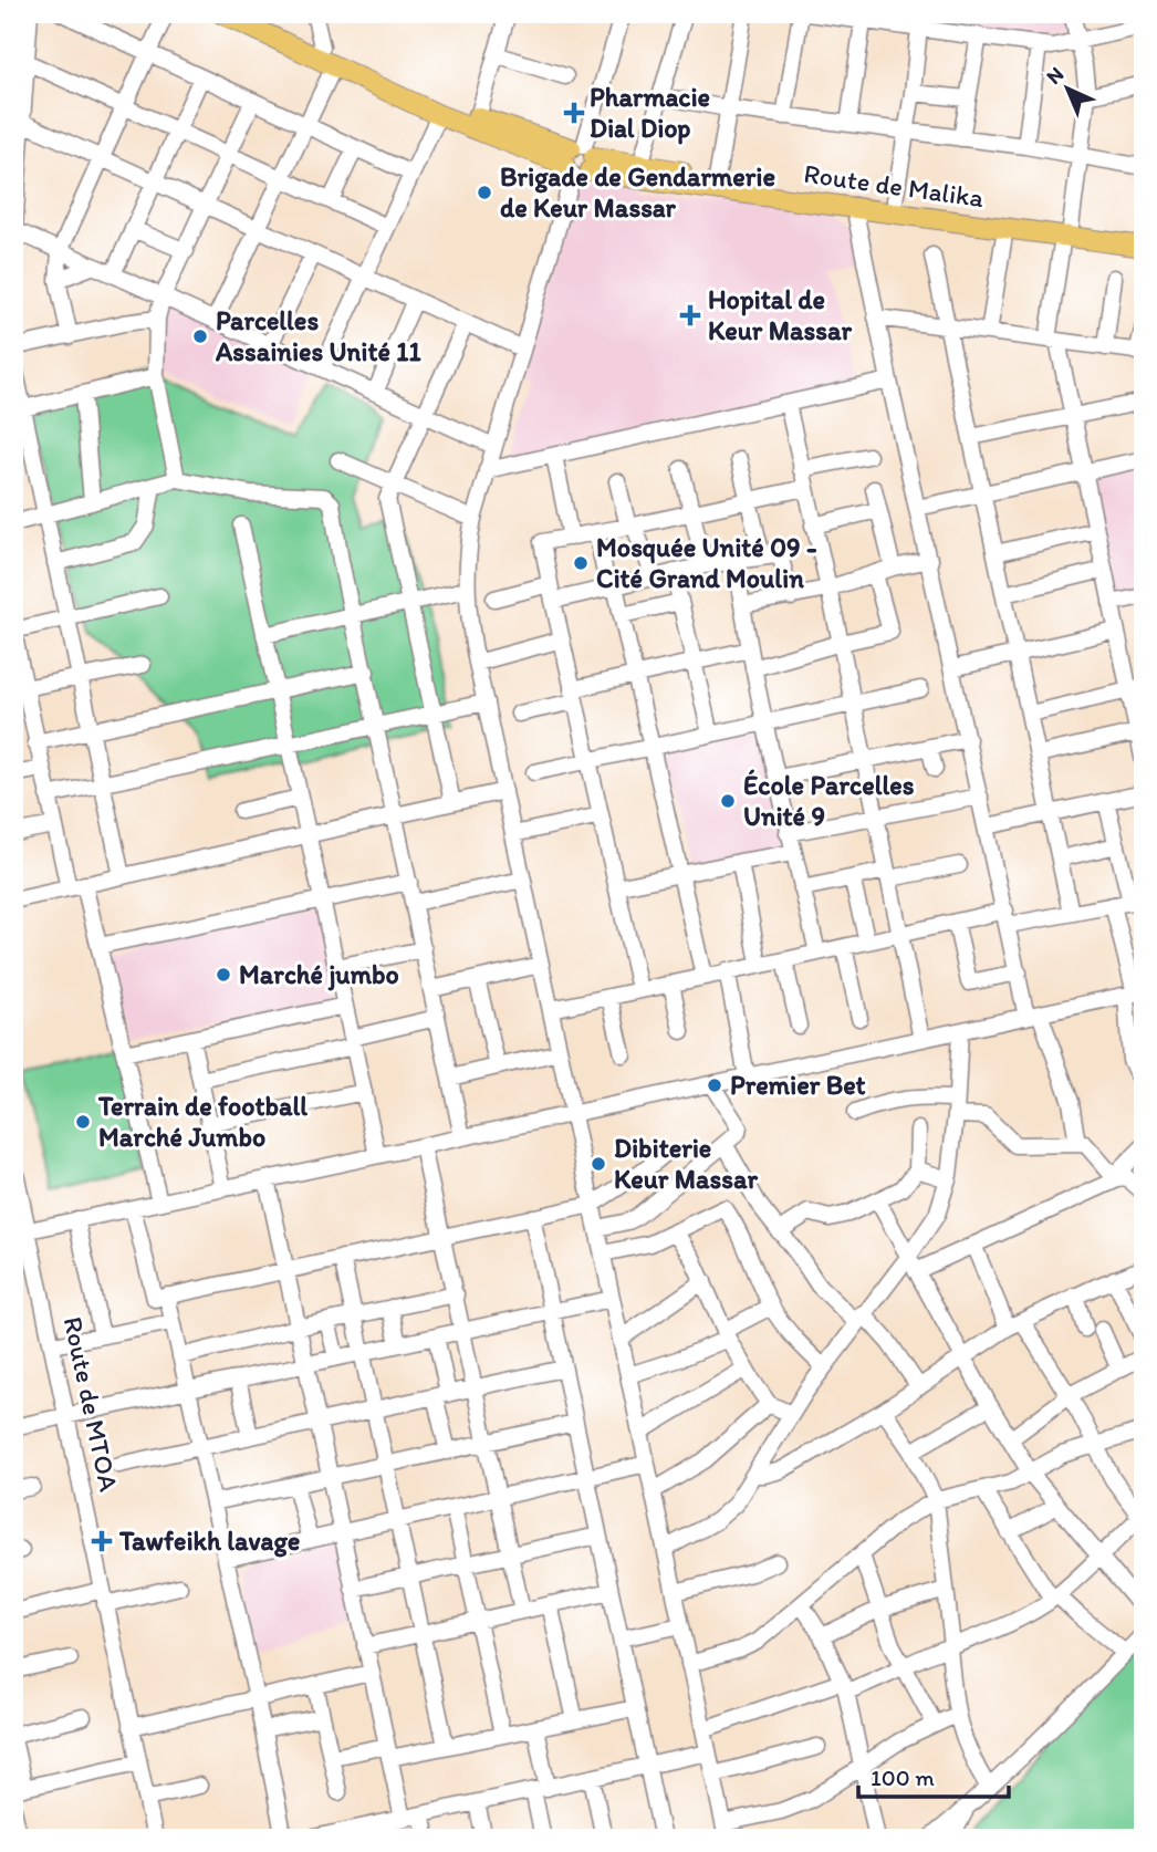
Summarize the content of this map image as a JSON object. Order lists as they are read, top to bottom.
{
  "streets": {
    "main road": ["Route de Malika"],
    "street": ["Route de MTOA"]
  },
  "places": {
    "health": ["Pharmacie Dial Diop", "Hopital de Keur Massar", "Tawfeikh lavage"],
    "other": [
      "Brigade de Gendarmerie de Keur Massar",
      "Parcelles Assainies Unité 11",
      "Mosquée Unité 09 - Cité Grand Moulin",
      "École Parcelles Unité 9",
      "Marché jumbo",
      "Premier Bet",
      "Terrain de football Marché Jumbo",
      "Dibiterie Keur Massar"
    ]
  },
  "scale_bar": "100 m",
  "north": "top left"
}
